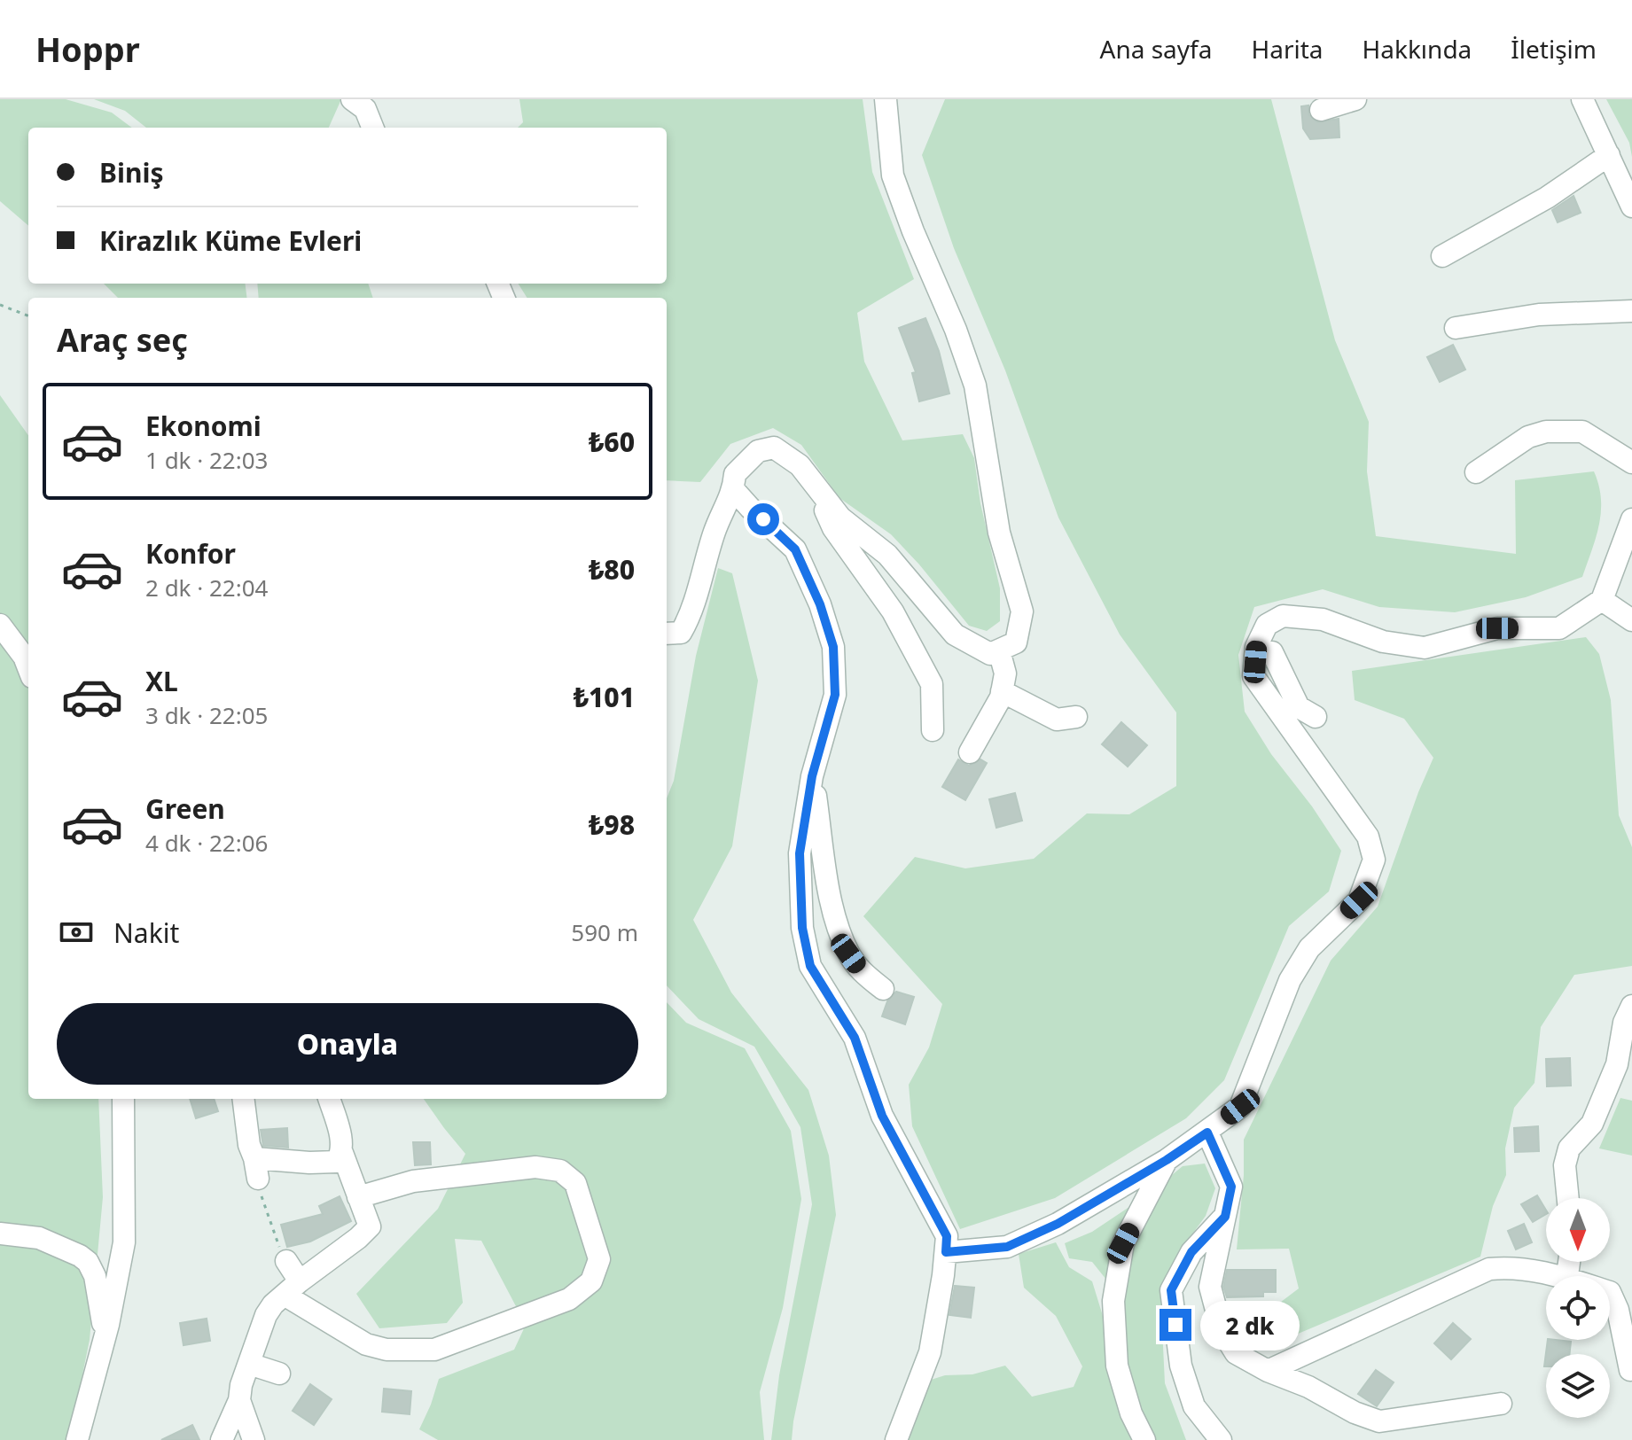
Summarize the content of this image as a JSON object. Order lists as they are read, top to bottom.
{
  "north": "bottom",
  "page": {
    "header": "Hoppr",
    "nav": [
      "Ana sayfa",
      "Harita",
      "Hakkında",
      "İletişim"
    ],
    "banner": ["Biniş", "Kirazlık Küme Evleri"],
    "heading": "Araç seç",
    "list": [
      {
        "name": "Ekonomi",
        "note": "1 dk · 22:03",
        "value": "₺60"
      },
      {
        "name": "Konfor",
        "note": "2 dk · 22:04",
        "value": "₺80"
      },
      {
        "name": "XL",
        "note": "3 dk · 22:05",
        "value": "₺101"
      },
      {
        "name": "Green",
        "note": "4 dk · 22:06",
        "value": "₺98"
      }
    ],
    "pay": ["Nakit", "590 m"],
    "buttons": "Onayla",
    "bubble": "2 dk"
  }
}
